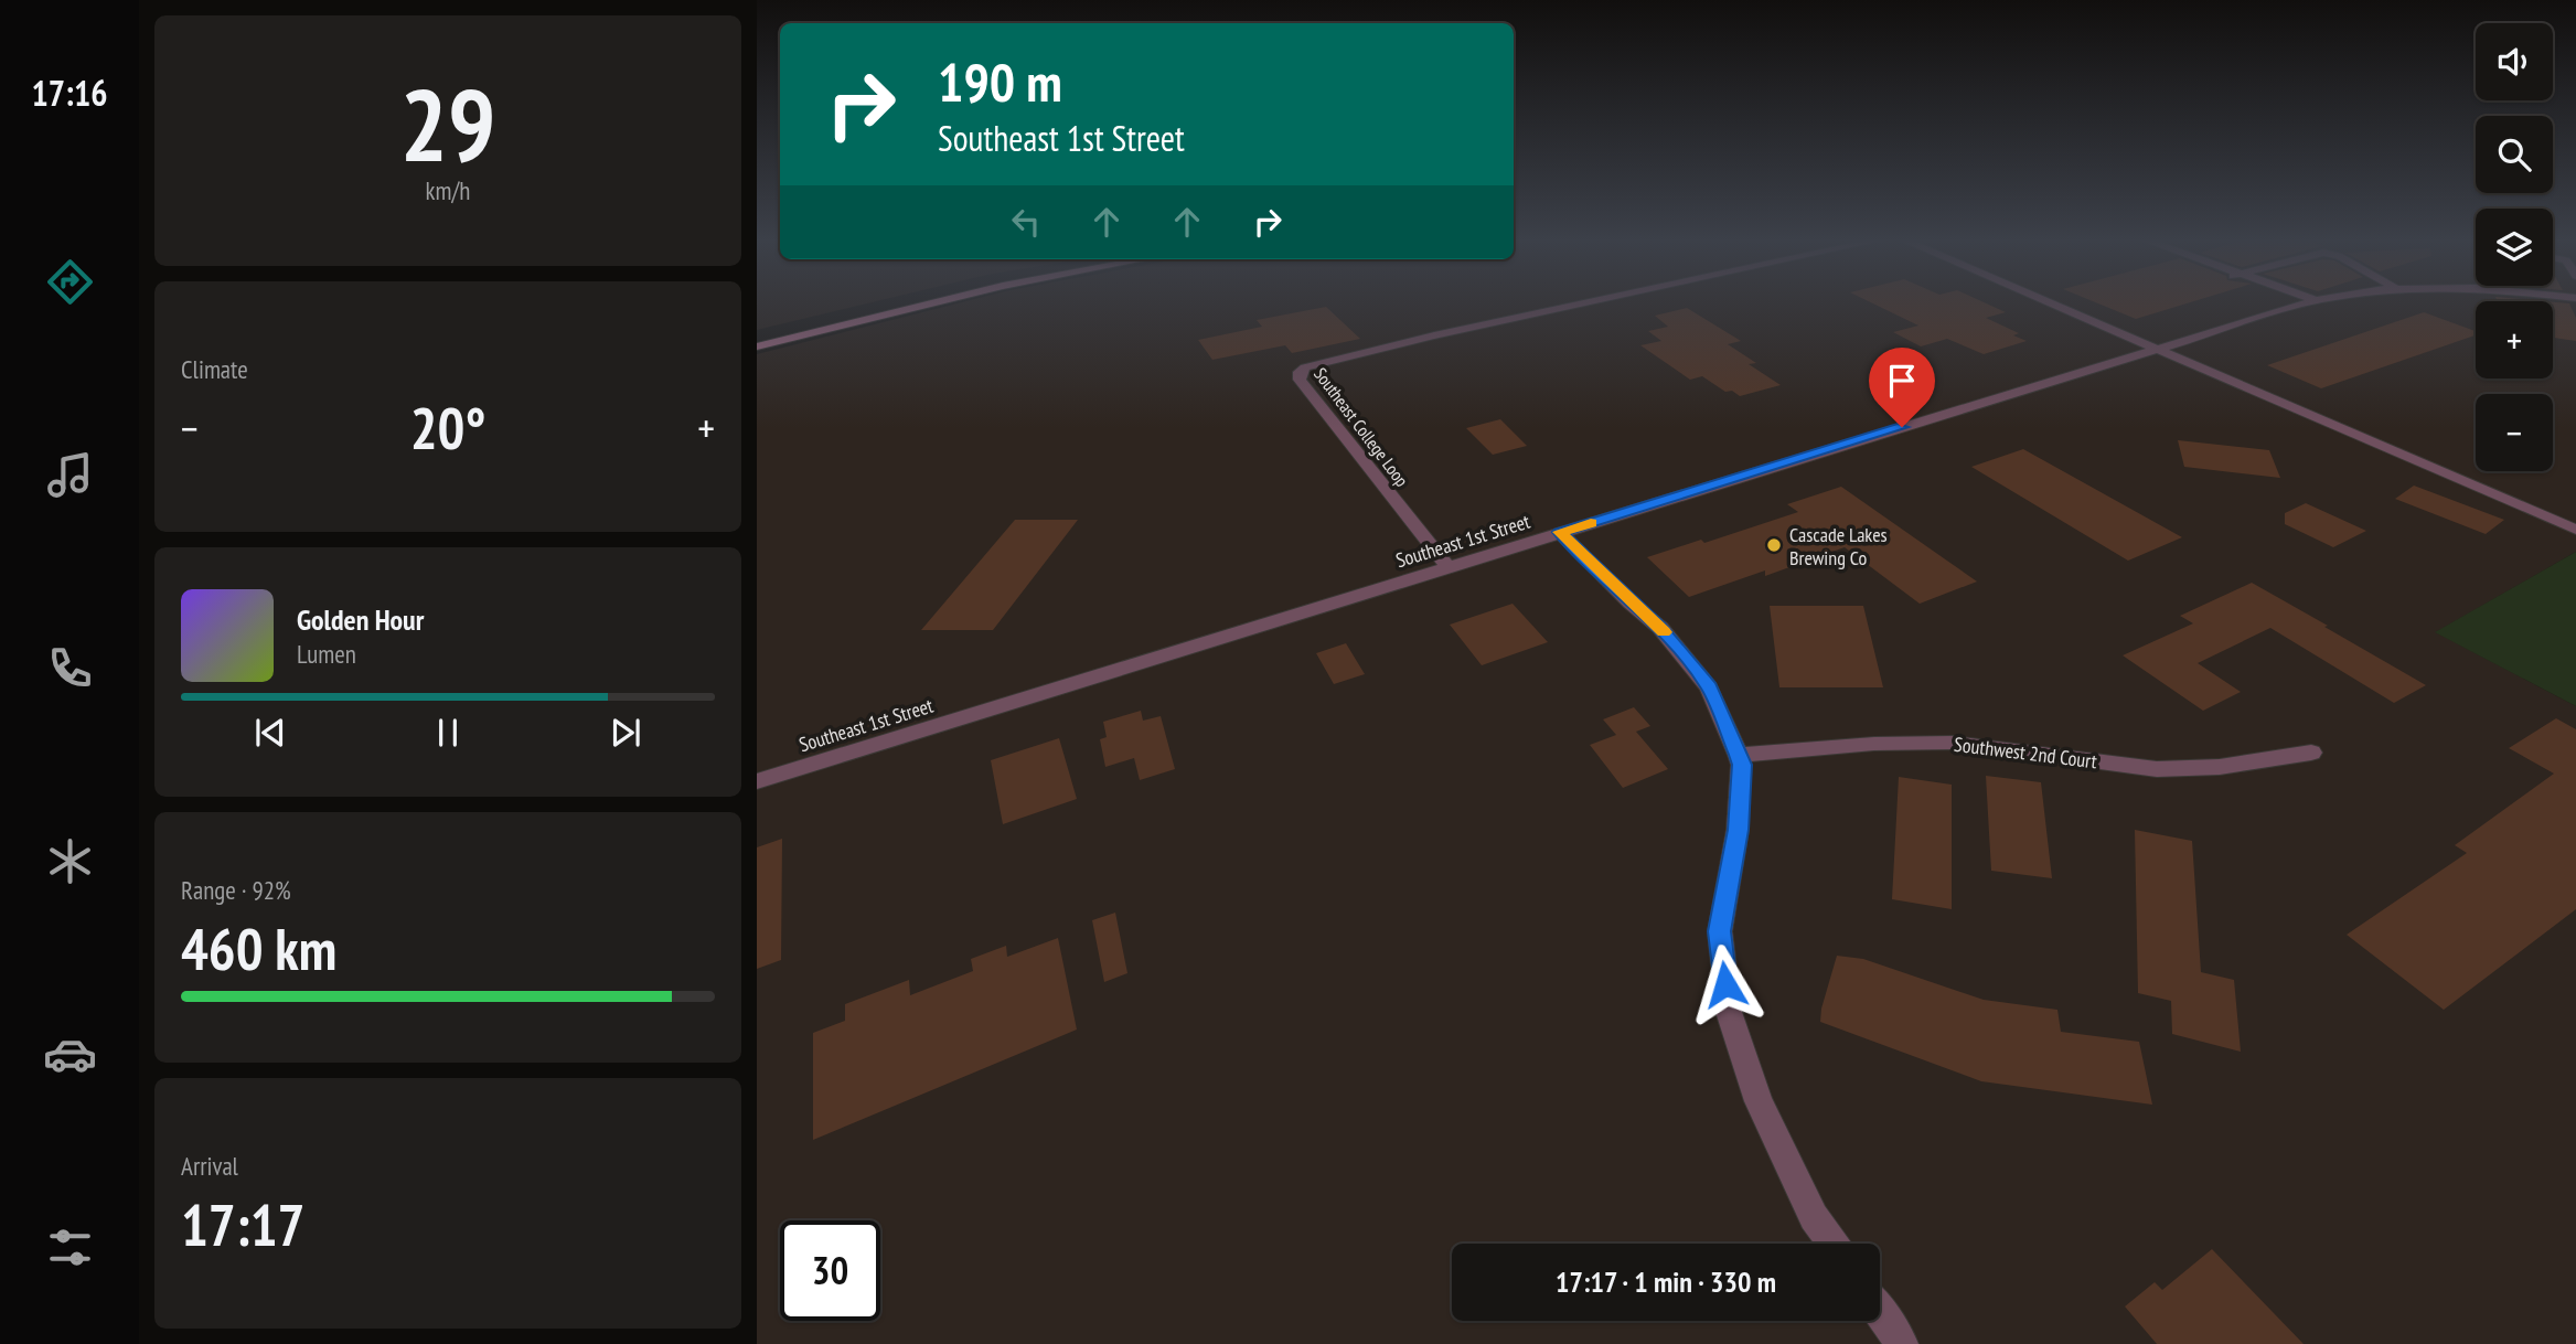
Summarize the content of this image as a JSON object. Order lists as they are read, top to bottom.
{
  "streets": {
    "street": ["Southeast College Loop", "Southeast 1st Street", "Southwest 2nd Court"]
  },
  "crossings": [
    ["Southeast College Loop", "Southeast 1st Street"]
  ],
  "places": ["Cascade Lakes Brewing Co"],
  "page": {
    "tabs": "17:16",
    "tile": [
      ["29", "km/h"],
      "Climate",
      ["Range · 92%", "460 km"],
      ["Arrival", "17:17"]
    ],
    "map_buttons": ["+", "−"],
    "turn": ["190 m", "Southeast 1st Street"],
    "heat": ["−", "20°", "+"],
    "song": ["Golden Hour", "Lumen"],
    "limit": "30",
    "trip": "17:17 · 1 min · 330 m"
  }
}
